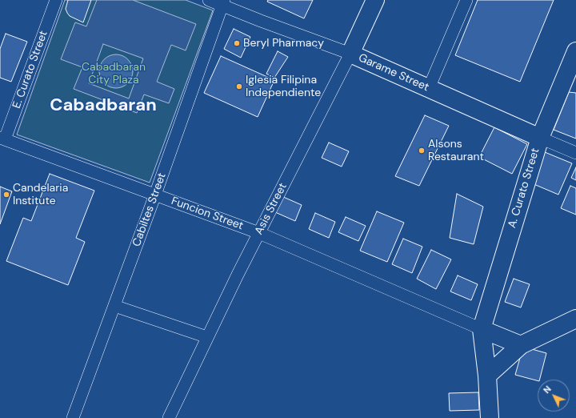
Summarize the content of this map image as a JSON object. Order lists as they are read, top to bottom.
{
  "streets": {
    "main road": ["Garame Street", "A. Curato Street", "Asis Street"],
    "street": ["E. Curato Street", "Cabiltes Street", "Funcion Street"]
  },
  "crossings": [
    ["E. Curato Street", "Funcion Street"],
    ["Garame Street", "A. Curato Street"],
    ["Garame Street", "Asis Street"],
    ["Garame Street", "Cabiltes Street"],
    ["A. Curato Street", "Funcion Street"],
    ["Asis Street", "Funcion Street"],
    ["Cabiltes Street", "Funcion Street"]
  ],
  "districts": ["Cabadbaran"],
  "parks": ["Cabadbaran City Plaza"],
  "places": [
    "Beryl Pharmacy",
    "Iglesia Filipina Independiente",
    "Alsons Restaurant",
    "Candelaria Institute"
  ],
  "north": "top left"
}
